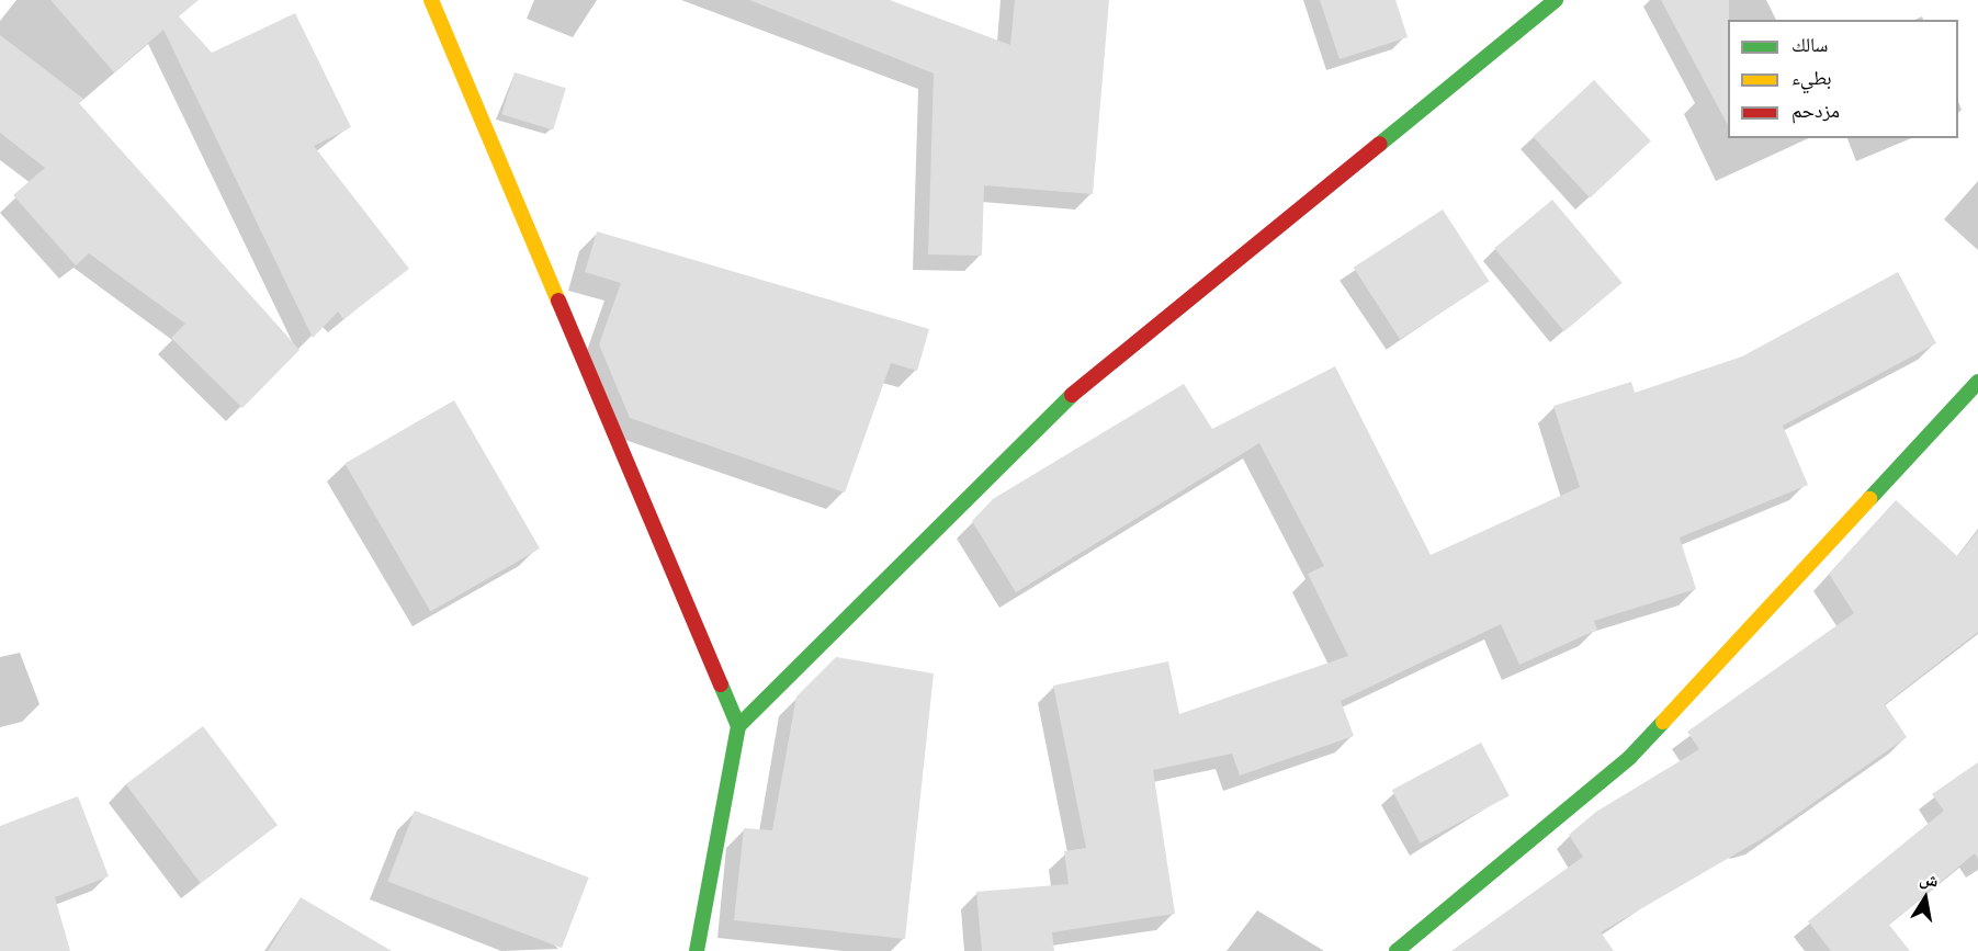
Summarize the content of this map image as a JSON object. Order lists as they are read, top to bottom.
{
  "legend": ["سالك", "بطيء", "مزدحم"],
  "north": "top"
}
